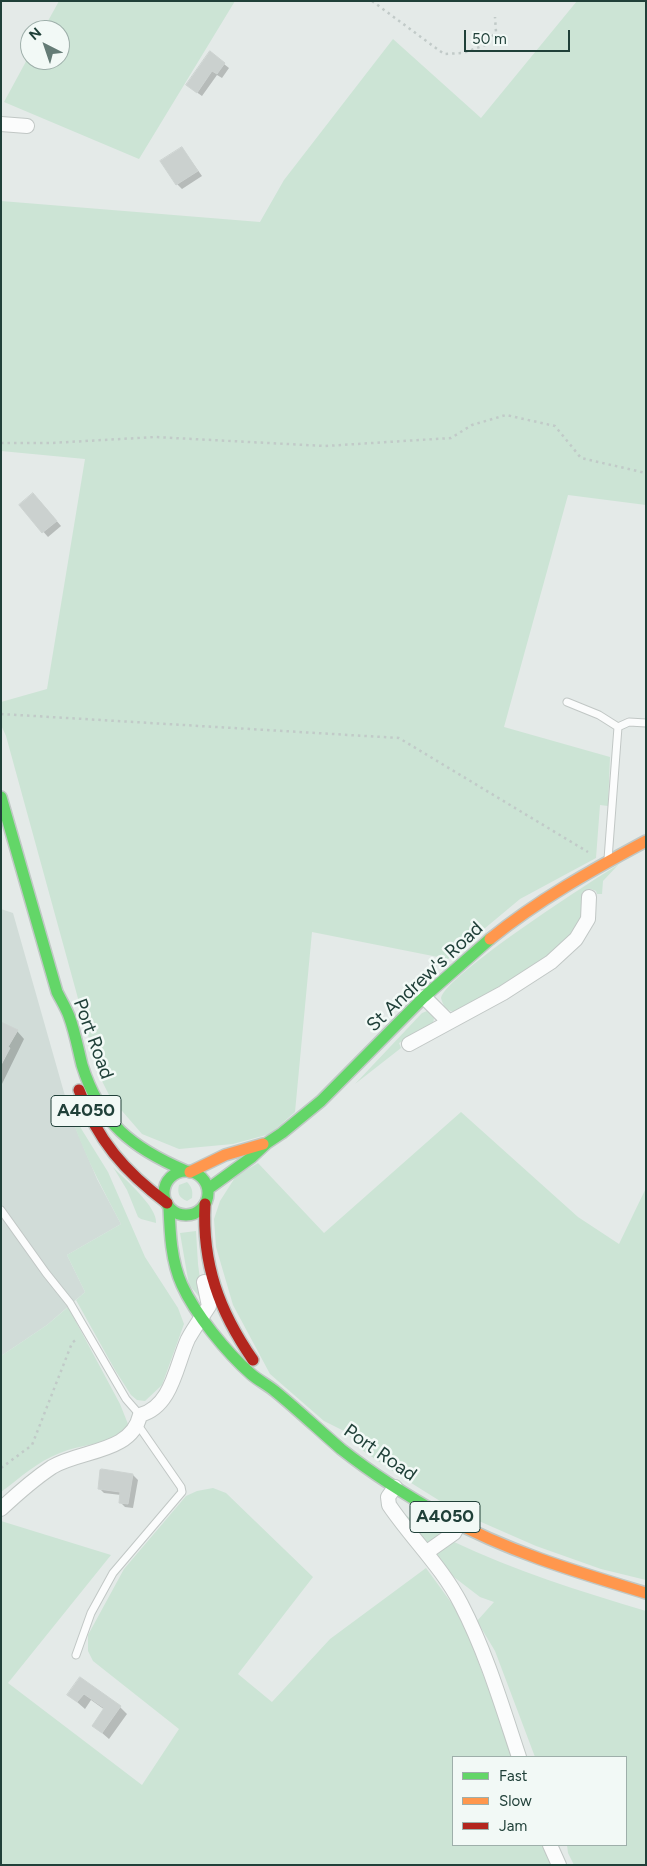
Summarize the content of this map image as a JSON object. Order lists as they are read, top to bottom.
{
  "streets": {
    "main road": ["St Andrew's Road", "Port Road", "A4050"]
  },
  "crossings": [
    ["St Andrew's Road", "Port Road"]
  ],
  "legend": ["Fast", "Slow", "Jam"],
  "scale_bar": "50 m",
  "north": "top left"
}
